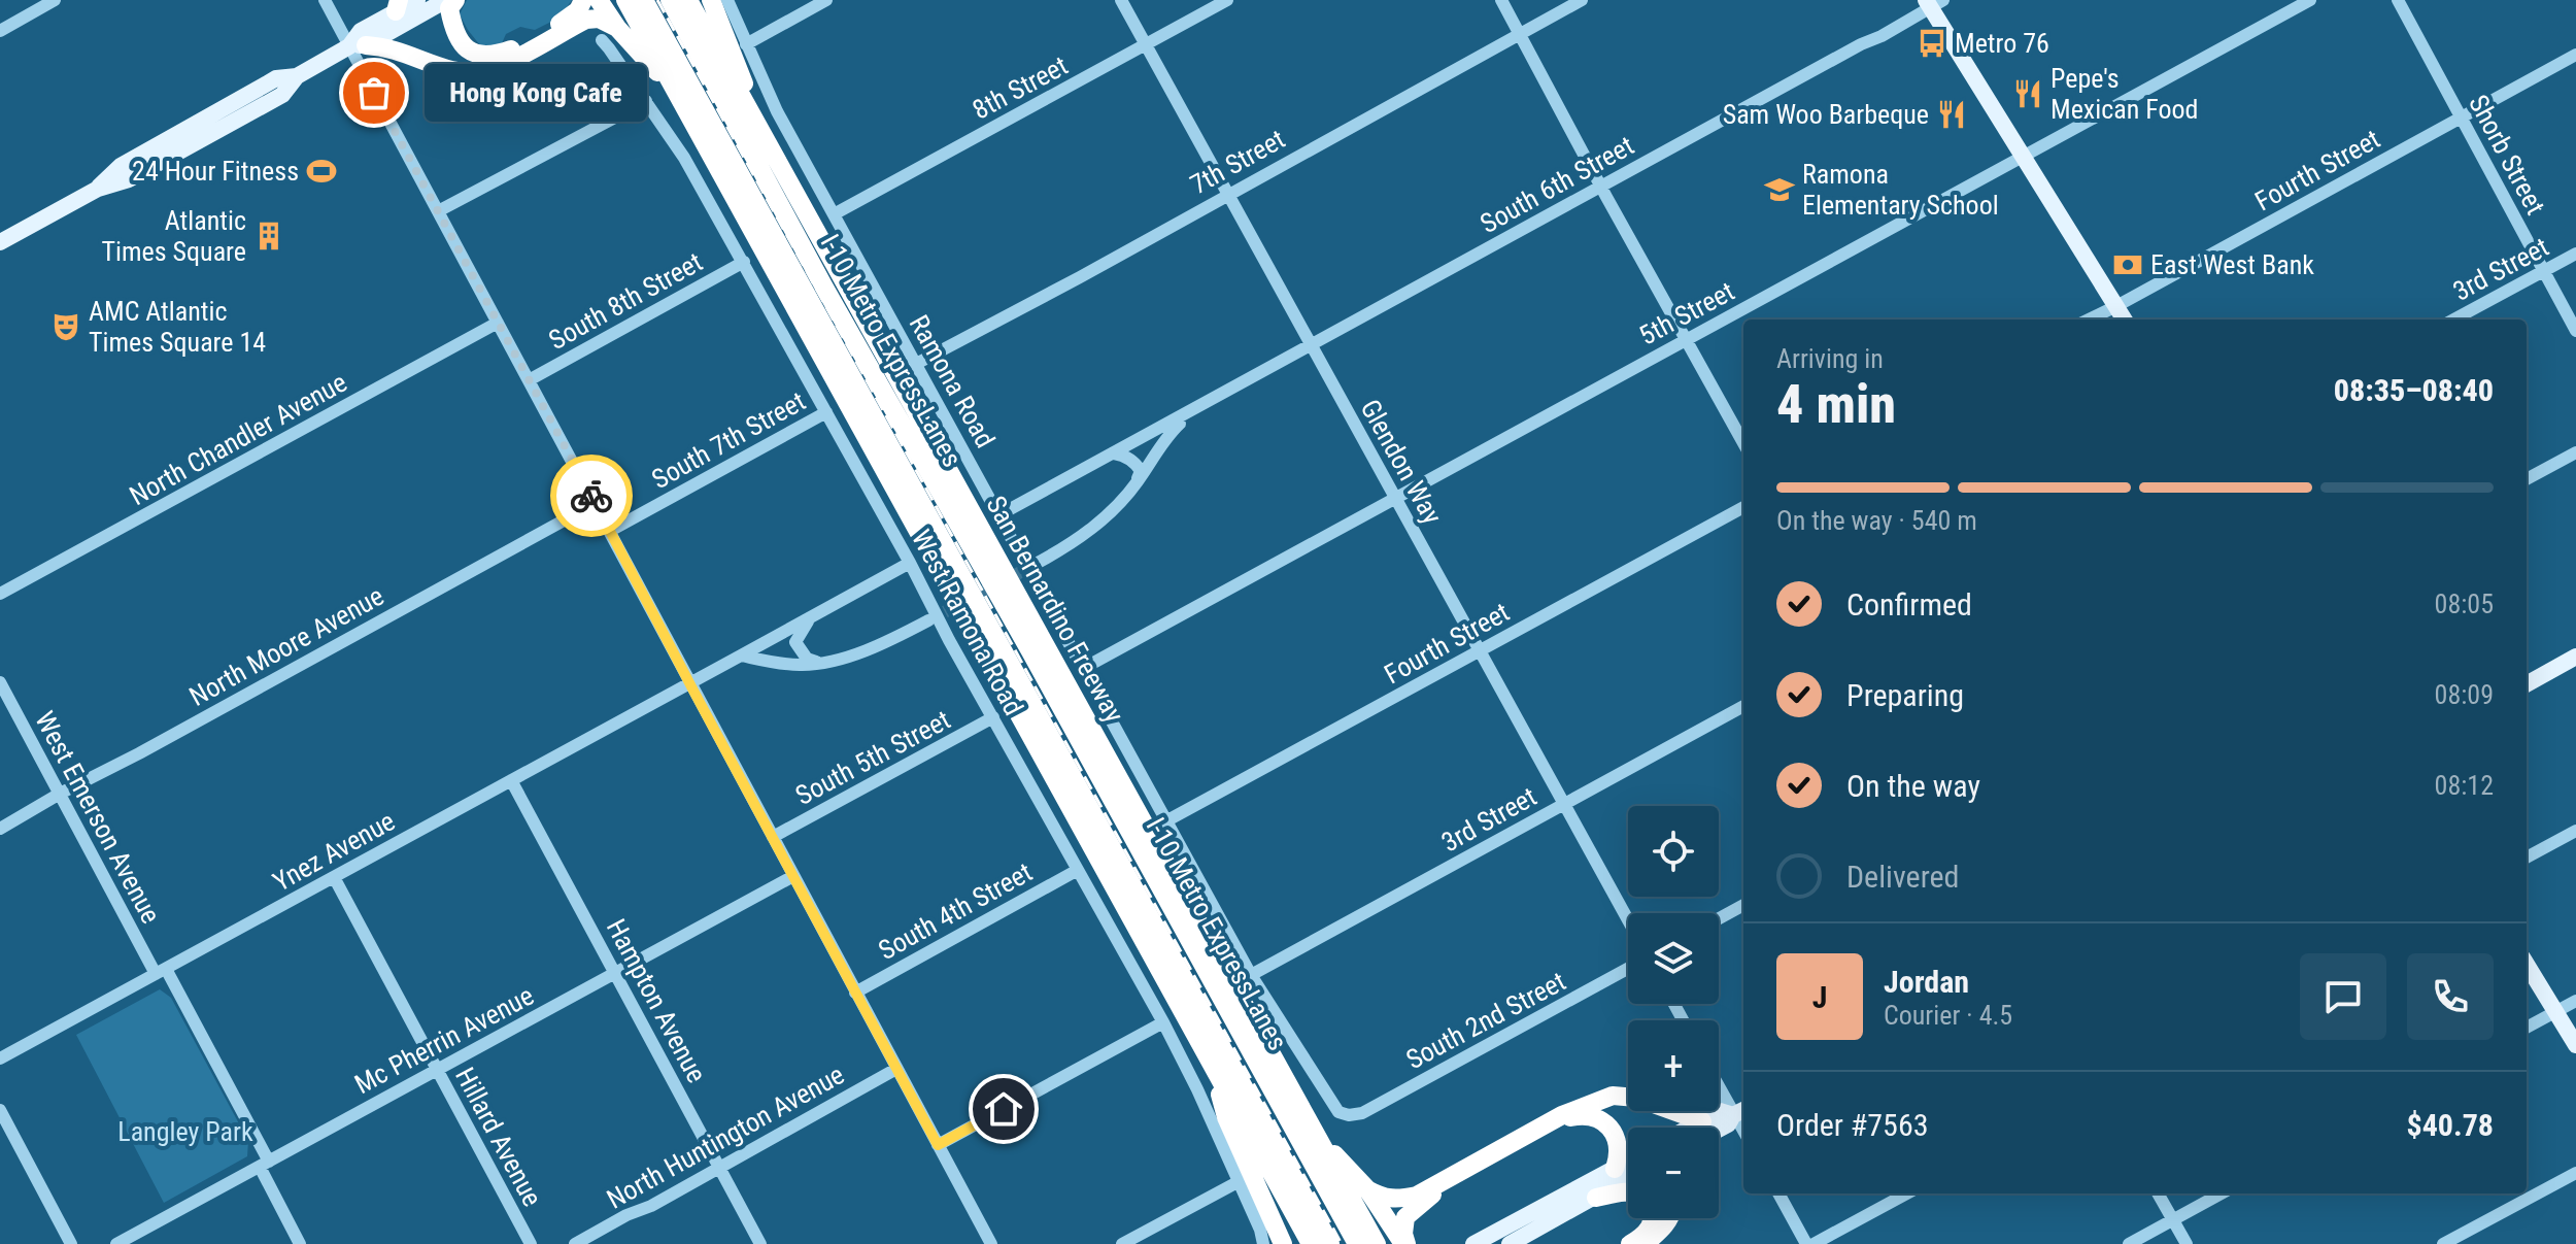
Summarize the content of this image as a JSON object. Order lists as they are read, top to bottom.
{
  "streets": {
    "highway": ["I-10 Metro ExpressLanes", "San Bernardino Freeway"],
    "street": [
      "8th Street",
      "Shorb Street",
      "7th Street",
      "Fourth Street",
      "South 6th Street",
      "3rd Street",
      "South 8th Street",
      "5th Street",
      "Ramona Road",
      "North Chandler Avenue",
      "South 7th Street",
      "Glendon Way",
      "West Ramona Road",
      "North Moore Avenue",
      "South 5th Street",
      "West Emerson Avenue",
      "Ynez Avenue",
      "South 4th Street",
      "Hampton Avenue",
      "South 2nd Street",
      "Mc Pherrin Avenue",
      "Hillard Avenue",
      "North Huntington Avenue"
    ]
  },
  "crossings": [
    ["8th Street", "Ramona Road"],
    ["8th Street", "Glendon Way"],
    ["Shorb Street", "Fourth Street"],
    ["Shorb Street", "3rd Street"],
    ["7th Street", "Ramona Road"],
    ["7th Street", "Glendon Way"],
    ["Fourth Street", "Ramona Road"],
    ["Fourth Street", "Glendon Way"],
    ["South 6th Street", "Ramona Road"],
    ["South 6th Street", "Glendon Way"],
    ["3rd Street", "Ramona Road"],
    ["3rd Street", "Glendon Way"],
    ["South 8th Street", "West Ramona Road"],
    ["5th Street", "Ramona Road"],
    ["5th Street", "Glendon Way"],
    ["Ramona Road", "South 2nd Street"],
    ["South 7th Street", "West Ramona Road"],
    ["West Ramona Road", "South 5th Street"],
    ["West Ramona Road", "South 4th Street"],
    ["North Moore Avenue", "West Emerson Avenue"],
    ["West Emerson Avenue", "Ynez Avenue"],
    ["West Emerson Avenue", "Mc Pherrin Avenue"],
    ["Ynez Avenue", "Hampton Avenue"],
    ["Ynez Avenue", "Hillard Avenue"],
    ["Hampton Avenue", "Mc Pherrin Avenue"],
    ["Hampton Avenue", "North Huntington Avenue"],
    ["Mc Pherrin Avenue", "Hillard Avenue"]
  ],
  "parks": ["Langley Park"],
  "places": {
    "bus stop": ["Metro 76"],
    "other": ["Hong Kong Cafe"],
    "restaurant": ["Pepe's Mexican Food", "Sam Woo Barbeque"],
    "sports": ["24 Hour Fitness"],
    "school or university": ["Ramona Elementary School"],
    "building": ["Atlantic Times Square"],
    "bank": ["East West Bank"],
    "theatre": ["AMC Atlantic Times Square 14"]
  },
  "page": {
    "bubble": "Hong Kong Cafe",
    "heading": ["4 min", "Arriving in", "08:35–08:40"],
    "panel": [
      "Jordan",
      "Courier · 4.5",
      "Order #7563",
      "$40.78"
    ],
    "bar": "On the way · 540 m",
    "list": [
      ["Confirmed", "08:05"],
      ["Preparing", "08:09"],
      ["On the way", "08:12"],
      "Delivered"
    ],
    "map_buttons": ["+", "−"],
    "round": "J"
  }
}
